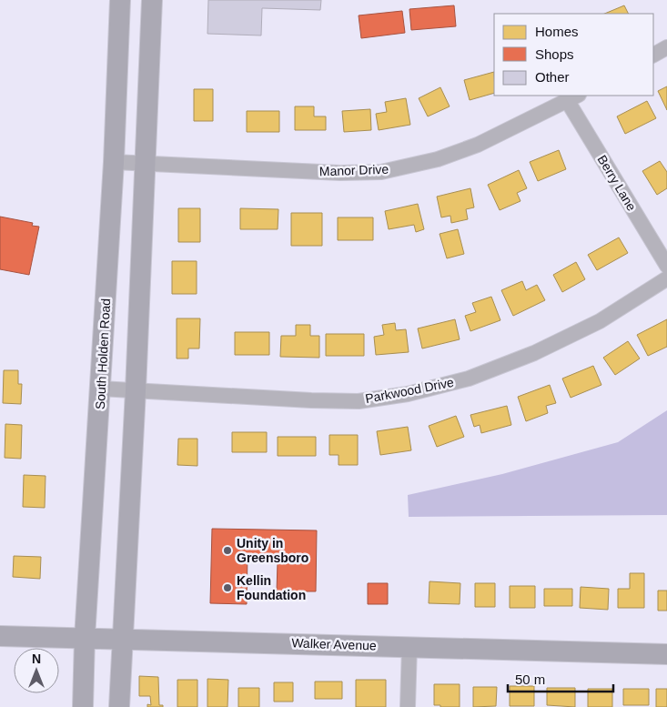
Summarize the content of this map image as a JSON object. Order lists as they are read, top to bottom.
{
  "streets": {
    "main road": ["South Holden Road", "Walker Avenue"],
    "street": ["Manor Drive", "Berry Lane", "Parkwood Drive"]
  },
  "crossings": [
    ["Manor Drive", "Berry Lane"],
    ["Manor Drive", "South Holden Road"],
    ["South Holden Road", "Parkwood Drive"],
    ["South Holden Road", "Walker Avenue"]
  ],
  "places": ["Unity in Greensboro", "Kellin Foundation"],
  "legend": ["Homes", "Shops", "Other"],
  "scale_bar": "50 m",
  "north": "top"
}
